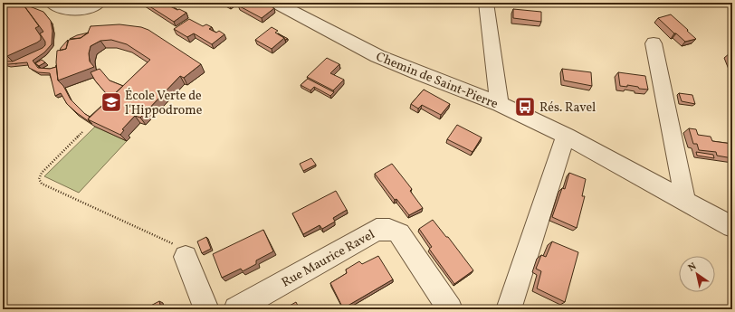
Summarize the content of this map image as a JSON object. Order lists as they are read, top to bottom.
{
  "streets": {
    "street": ["Chemin de Saint-Pierre", "Rue Maurice Ravel"]
  },
  "places": {
    "school or university": ["École Verte de l'Hippodrome"],
    "bus stop": ["Rés. Ravel"]
  },
  "north": "top left"
}
